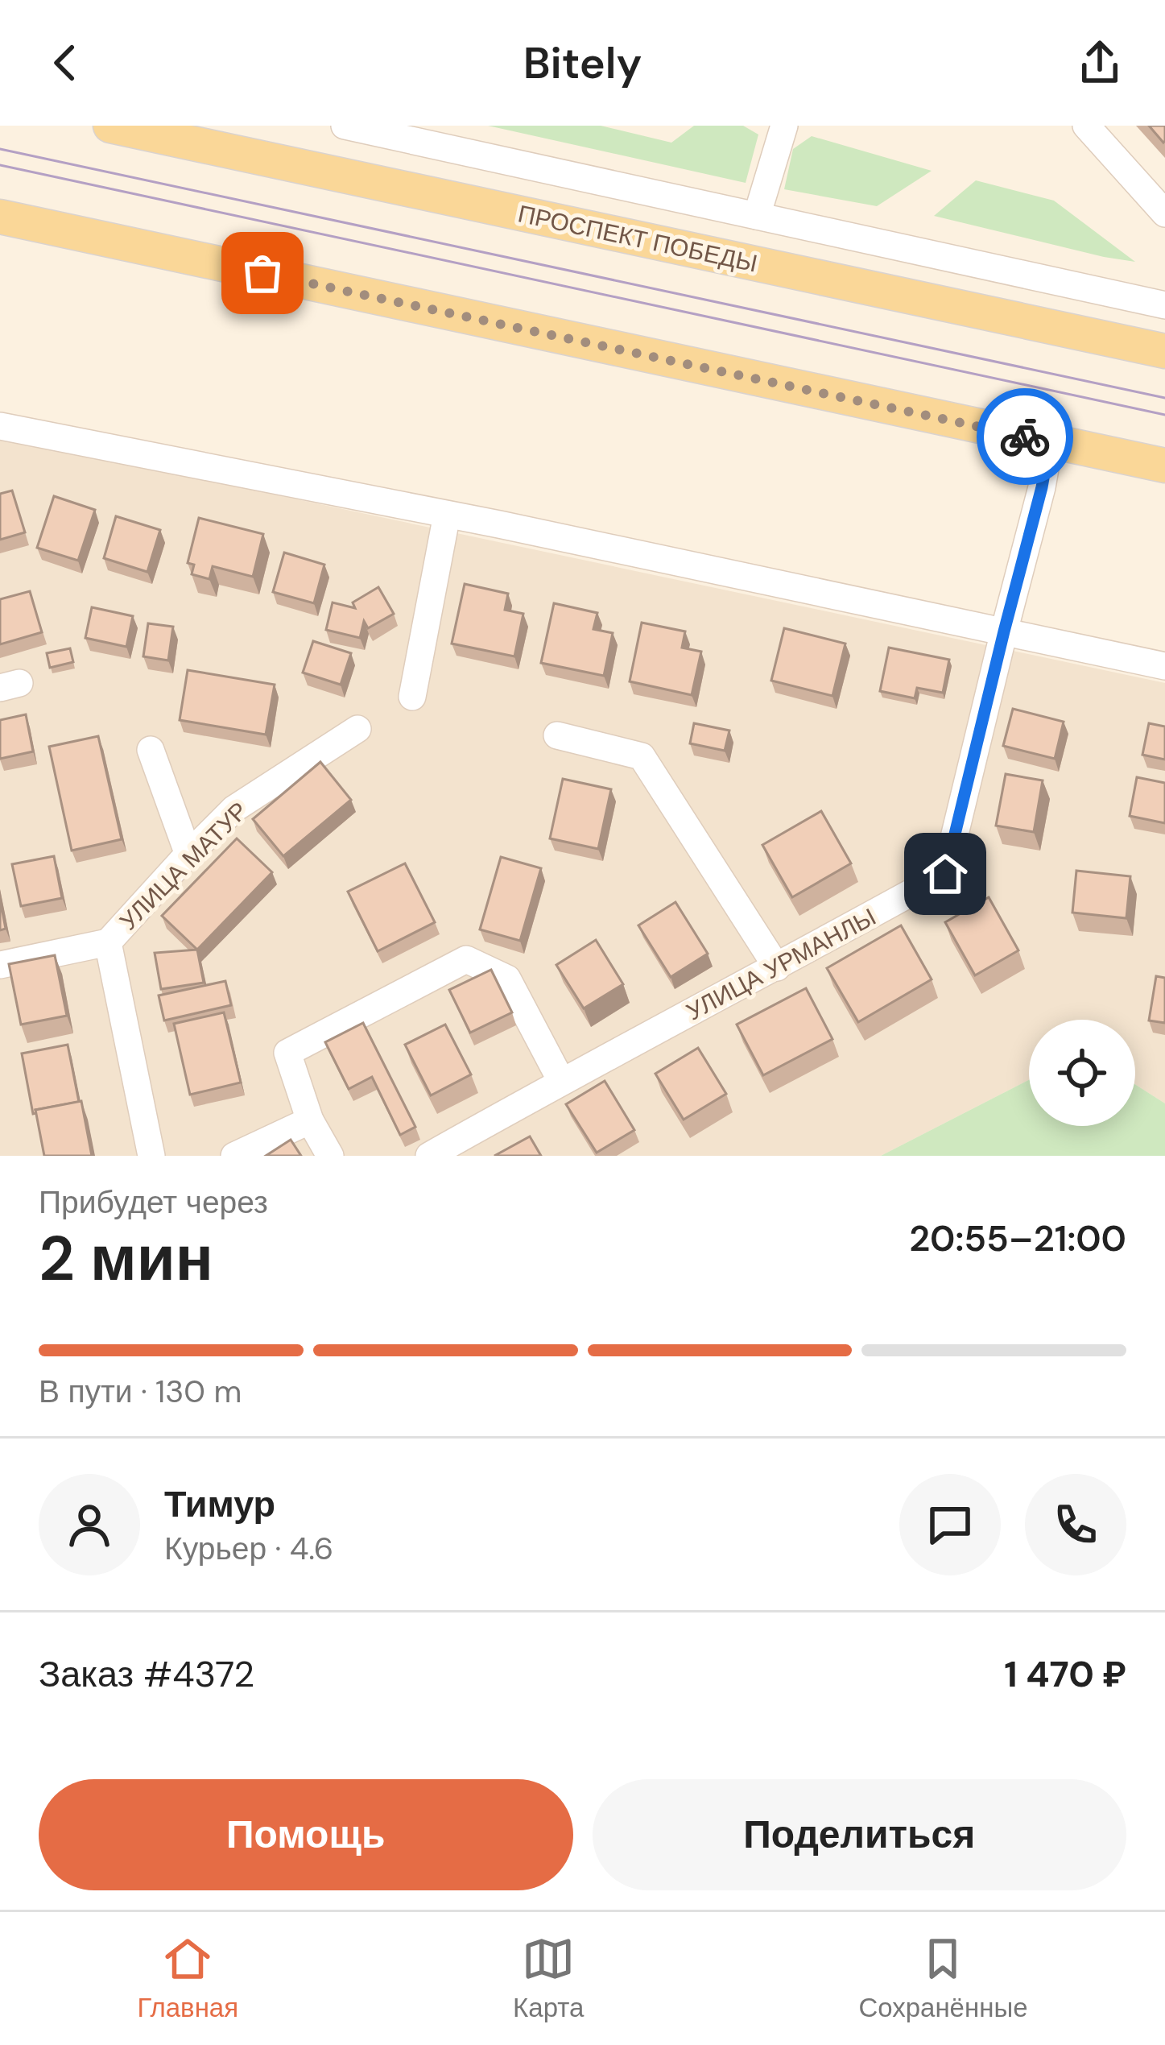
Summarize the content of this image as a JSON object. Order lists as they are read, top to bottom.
{
  "streets": {
    "main road": ["ПРОСПЕКТ ПОБЕДЫ"],
    "street": ["УЛИЦА МАТУР", "УЛИЦА УРМАНЛЫ"]
  },
  "page": {
    "header": "Bitely",
    "heading": ["2 мин", "Прибудет через", "20:55–21:00"],
    "panel": [
      "Тимур",
      "Курьер · 4.6",
      "Заказ #4372",
      "1 470 ₽"
    ],
    "bar": "В пути · 130 m",
    "buttons": ["Помощь", "Поделиться"],
    "tabs": ["Главная", "Карта", "Сохранённые"]
  }
}
